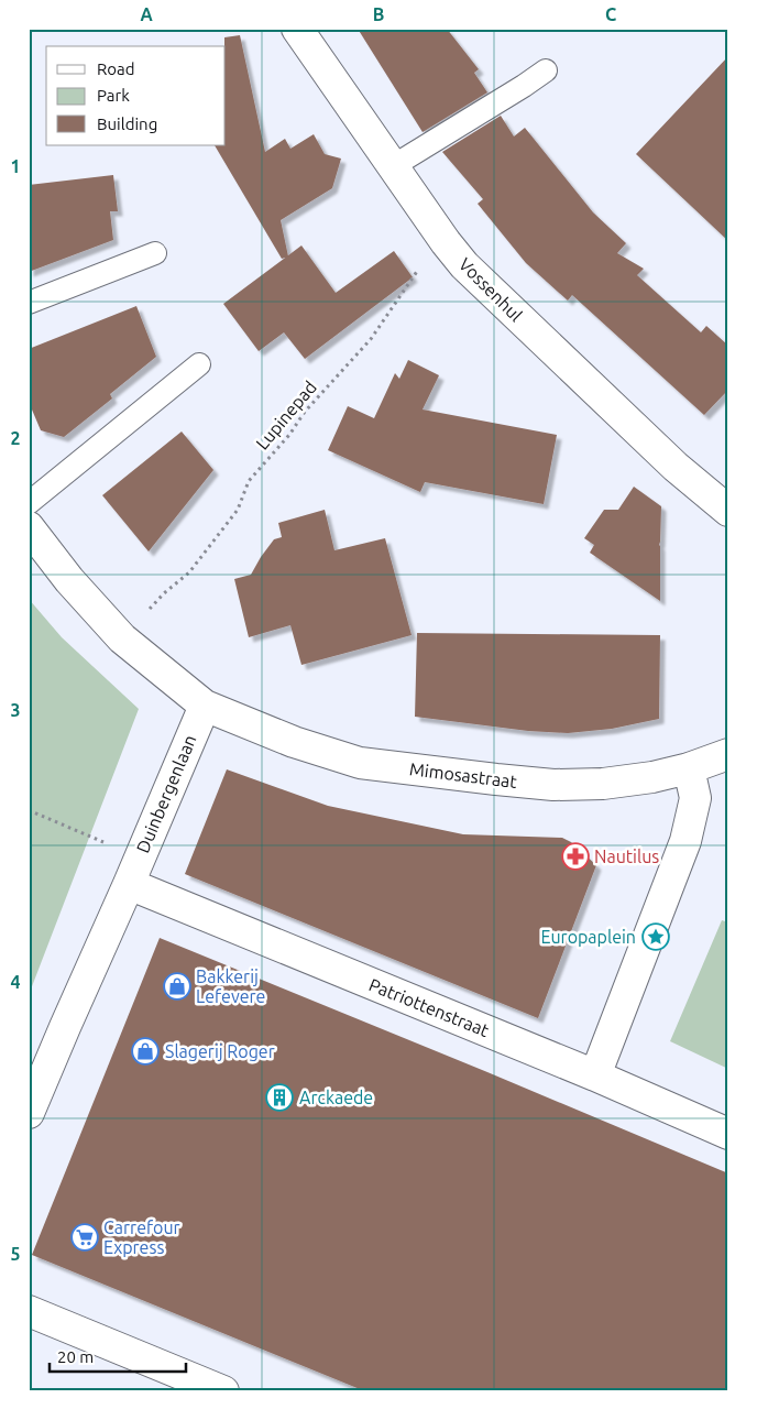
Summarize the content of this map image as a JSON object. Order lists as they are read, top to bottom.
{
  "streets": {
    "street": [
      "Vossenhul",
      "Mimosastraat",
      "Duinbergenlaan",
      "Patriottenstraat"
    ],
    "path": ["Lupinepad"]
  },
  "crossings": [
    ["Vossenhul", "Lupinepad"],
    ["Mimosastraat", "Duinbergenlaan"],
    ["Duinbergenlaan", "Patriottenstraat"]
  ],
  "places": {
    "pharmacy": ["Nautilus"],
    "place": ["Europaplein"],
    "shop": ["Bakkerij Lefevere", "Slagerij Roger"],
    "building": ["Arckaede"],
    "supermarket": ["Carrefour Express"]
  },
  "legend": ["Road", "Park", "Building"],
  "scale_bar": "20 m",
  "grid": {
    "columns": ["A", "B", "C"],
    "rows": [
      "1",
      "2",
      "3",
      "4",
      "5"
    ]
  }
}
